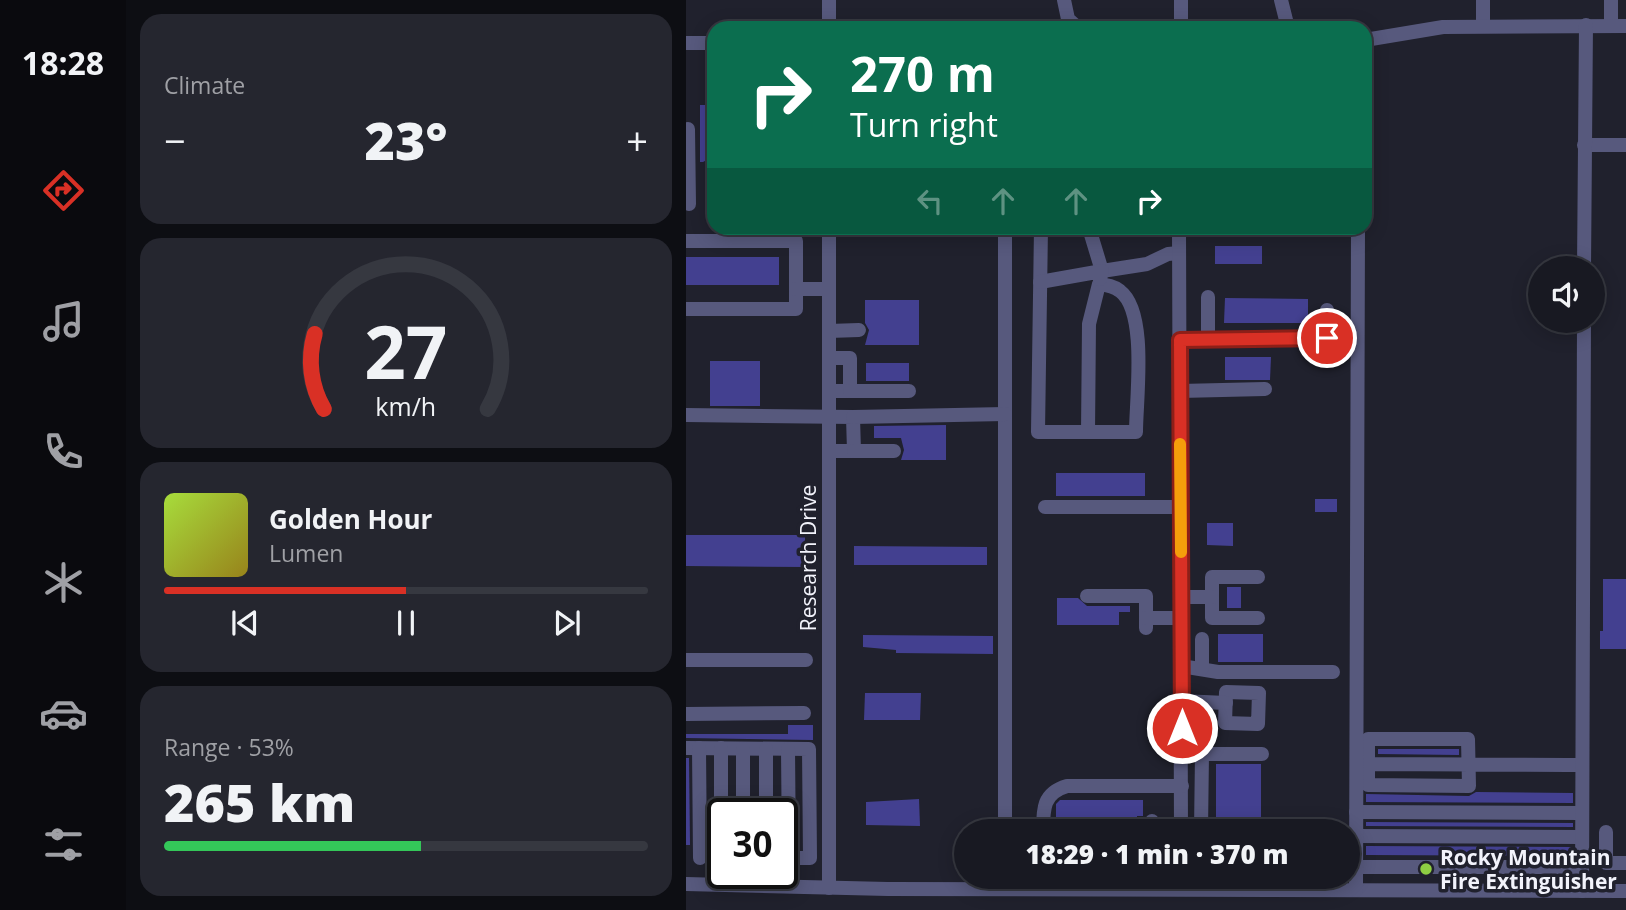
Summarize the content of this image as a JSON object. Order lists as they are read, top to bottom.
{
  "streets": {
    "street": ["Research Drive"]
  },
  "places": ["Rocky Mountain Fire Extinguisher"],
  "page": {
    "tabs": "18:28",
    "tile": [
      "Climate",
      ["Range · 53%", "265 km"]
    ],
    "turn": ["270 m", "Turn right"],
    "heat": ["−", "23°", "+"],
    "song": ["Golden Hour", "Lumen"],
    "limit": "30",
    "trip": "18:29 · 1 min · 370 m",
    "gauge": ["27", "km/h"]
  }
}
